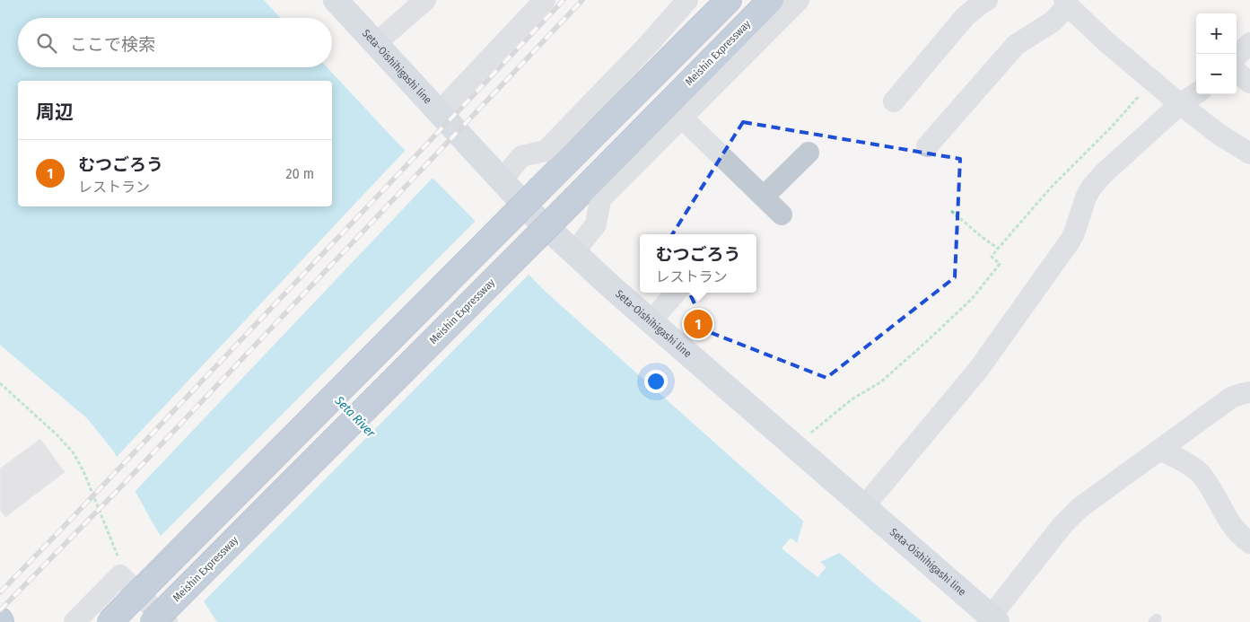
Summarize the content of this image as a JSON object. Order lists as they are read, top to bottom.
{
  "streets": {
    "highway": ["Meishin Expressway"],
    "main road": ["Seta-Oishihigashi line"]
  },
  "water": ["Seta River"],
  "page": {
    "map_buttons": ["+", "−"],
    "search": "ここで検索",
    "heading": "周辺",
    "list": [
      {
        "mark": "1",
        "name": "むつごろう",
        "note": "レストラン",
        "value": "20 m"
      }
    ],
    "popup": ["むつごろう", "レストラン"],
    "pins": "1"
  }
}
